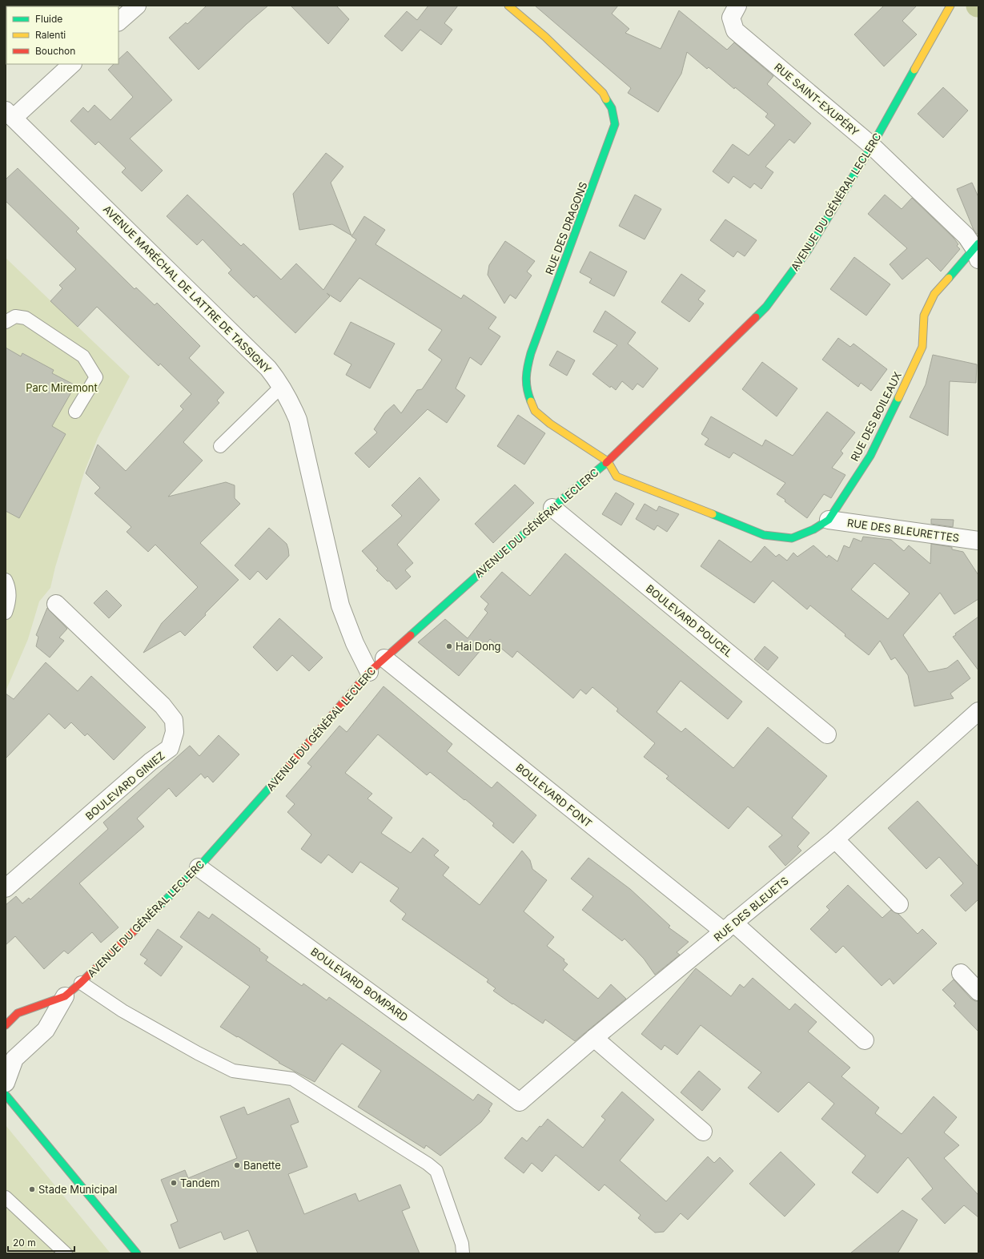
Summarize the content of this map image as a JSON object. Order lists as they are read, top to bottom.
{
  "streets": {
    "street": [
      "RUE SAINT-EXUPÉRY",
      "AVENUE DU GÉNÉRAL LECLERC",
      "RUE DES DRAGONS",
      "AVENUE MARÉCHAL DE LATTRE DE TASSIGNY",
      "RUE DES BOILEAUX",
      "RUE DES BLEURETTES",
      "BOULEVARD POUCEL",
      "BOULEVARD GINIEZ",
      "BOULEVARD FONT",
      "RUE DES BLEUETS",
      "BOULEVARD BOMPARD"
    ]
  },
  "crossings": [
    ["RUE SAINT-EXUPÉRY", "AVENUE DU GÉNÉRAL LECLERC"],
    ["RUE SAINT-EXUPÉRY", "RUE DES BOILEAUX"],
    ["AVENUE DU GÉNÉRAL LECLERC", "RUE DES DRAGONS"],
    ["AVENUE DU GÉNÉRAL LECLERC", "AVENUE MARÉCHAL DE LATTRE DE TASSIGNY"],
    ["AVENUE DU GÉNÉRAL LECLERC", "RUE DES BOILEAUX"],
    ["AVENUE DU GÉNÉRAL LECLERC", "BOULEVARD POUCEL"],
    ["AVENUE DU GÉNÉRAL LECLERC", "BOULEVARD FONT"],
    ["AVENUE DU GÉNÉRAL LECLERC", "BOULEVARD BOMPARD"],
    ["RUE DES DRAGONS", "RUE DES BOILEAUX"],
    ["RUE DES BOILEAUX", "RUE DES BLEURETTES"],
    ["BOULEVARD FONT", "RUE DES BLEUETS"],
    ["RUE DES BLEUETS", "BOULEVARD BOMPARD"]
  ],
  "parks": ["Parc Miremont"],
  "places": [
    "Hai Dong",
    "Banette",
    "Tandem",
    "Stade Municipal"
  ],
  "legend": ["Fluide", "Ralenti", "Bouchon"],
  "scale_bar": "20 m"
}
